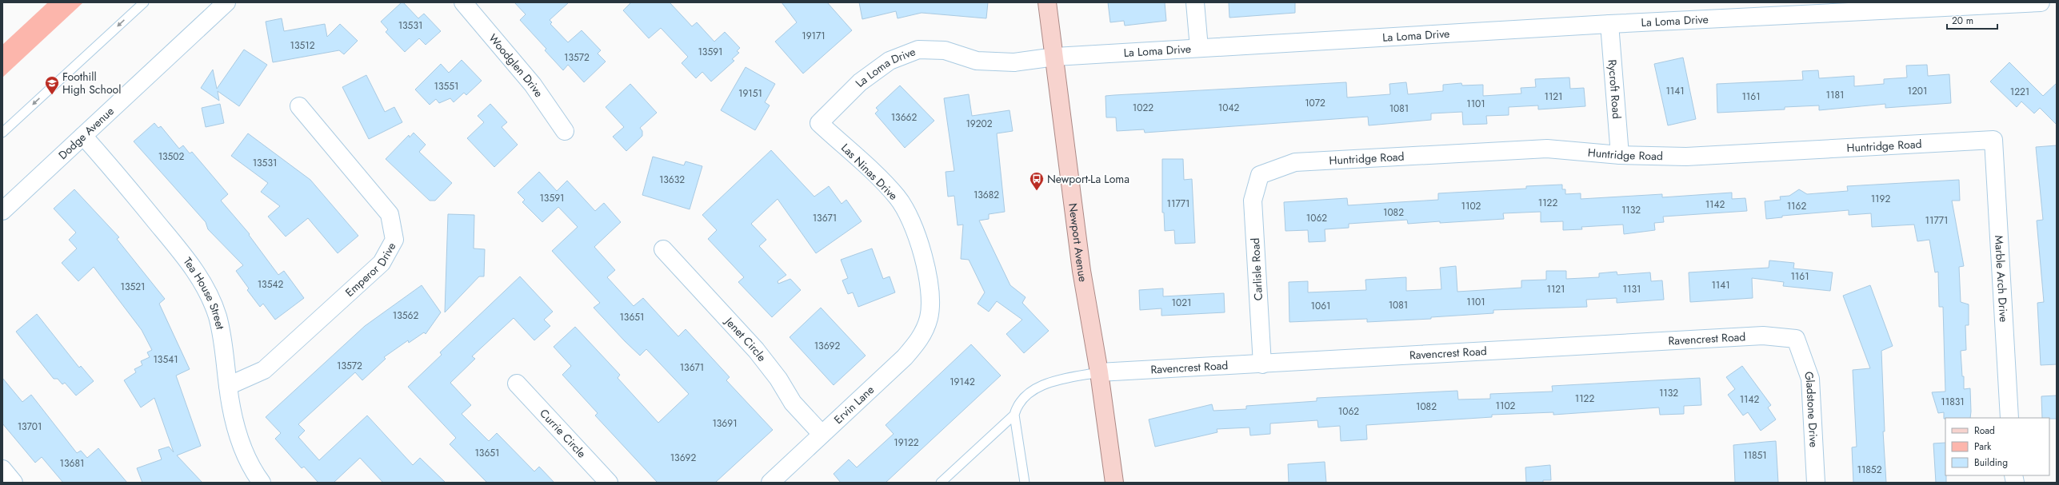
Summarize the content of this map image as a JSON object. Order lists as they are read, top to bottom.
{
  "streets": {
    "main road": ["Newport Avenue"],
    "street": [
      "La Loma Drive",
      "Woodglen Drive",
      "Rycroft Road",
      "Dodge Avenue",
      "Huntridge Road",
      "Las Ninas Drive",
      "Emperor Drive",
      "Carlisle Road",
      "Marble Arch Drive",
      "Tea House Street",
      "Jenet Circle",
      "Ravencrest Road",
      "Ervin Lane",
      "Gladstone Drive",
      "Currie Circle"
    ]
  },
  "crossings": [
    ["La Loma Drive", "Rycroft Road"],
    ["La Loma Drive", "Las Ninas Drive"],
    ["La Loma Drive", "Newport Avenue"],
    ["Rycroft Road", "Huntridge Road"],
    ["Dodge Avenue", "Tea House Street"],
    ["Huntridge Road", "Carlisle Road"],
    ["Huntridge Road", "Marble Arch Drive"],
    ["Las Ninas Drive", "Ervin Lane"],
    ["Newport Avenue", "Ravencrest Road"],
    ["Emperor Drive", "Tea House Street"],
    ["Carlisle Road", "Ravencrest Road"],
    ["Jenet Circle", "Ervin Lane"],
    ["Ravencrest Road", "Gladstone Drive"]
  ],
  "places": {
    "school or university": ["Foothill High School"],
    "bus stop": ["Newport-La Loma"]
  },
  "house_numbers": [
    "13531",
    "19171",
    "13512",
    "13591",
    "13572",
    "13551",
    "1141",
    "1201",
    "1221",
    "19151",
    "1181",
    "1121",
    "1161",
    "1072",
    "1101",
    "1022",
    "1042",
    "1081",
    "13662",
    "19202",
    "13502",
    "13531",
    "13632",
    "13682",
    "13591",
    "1192",
    "1122",
    "11771",
    "1142",
    "1102",
    "1162",
    "1132",
    "1082",
    "13671",
    "1062",
    "11771",
    "1161",
    "13542",
    "1141",
    "13521",
    "1121",
    "1131",
    "1101",
    "1021",
    "1081",
    "1061",
    "13562",
    "13651",
    "13692",
    "13541",
    "13572",
    "13671",
    "19142",
    "1132",
    "1122",
    "1142",
    "11831",
    "1102",
    "1082",
    "1062",
    "13691",
    "13701",
    "19122",
    "13651",
    "11851",
    "13692",
    "13681",
    "11852"
  ],
  "legend": ["Road", "Park", "Building"],
  "scale_bar": "20 m"
}
